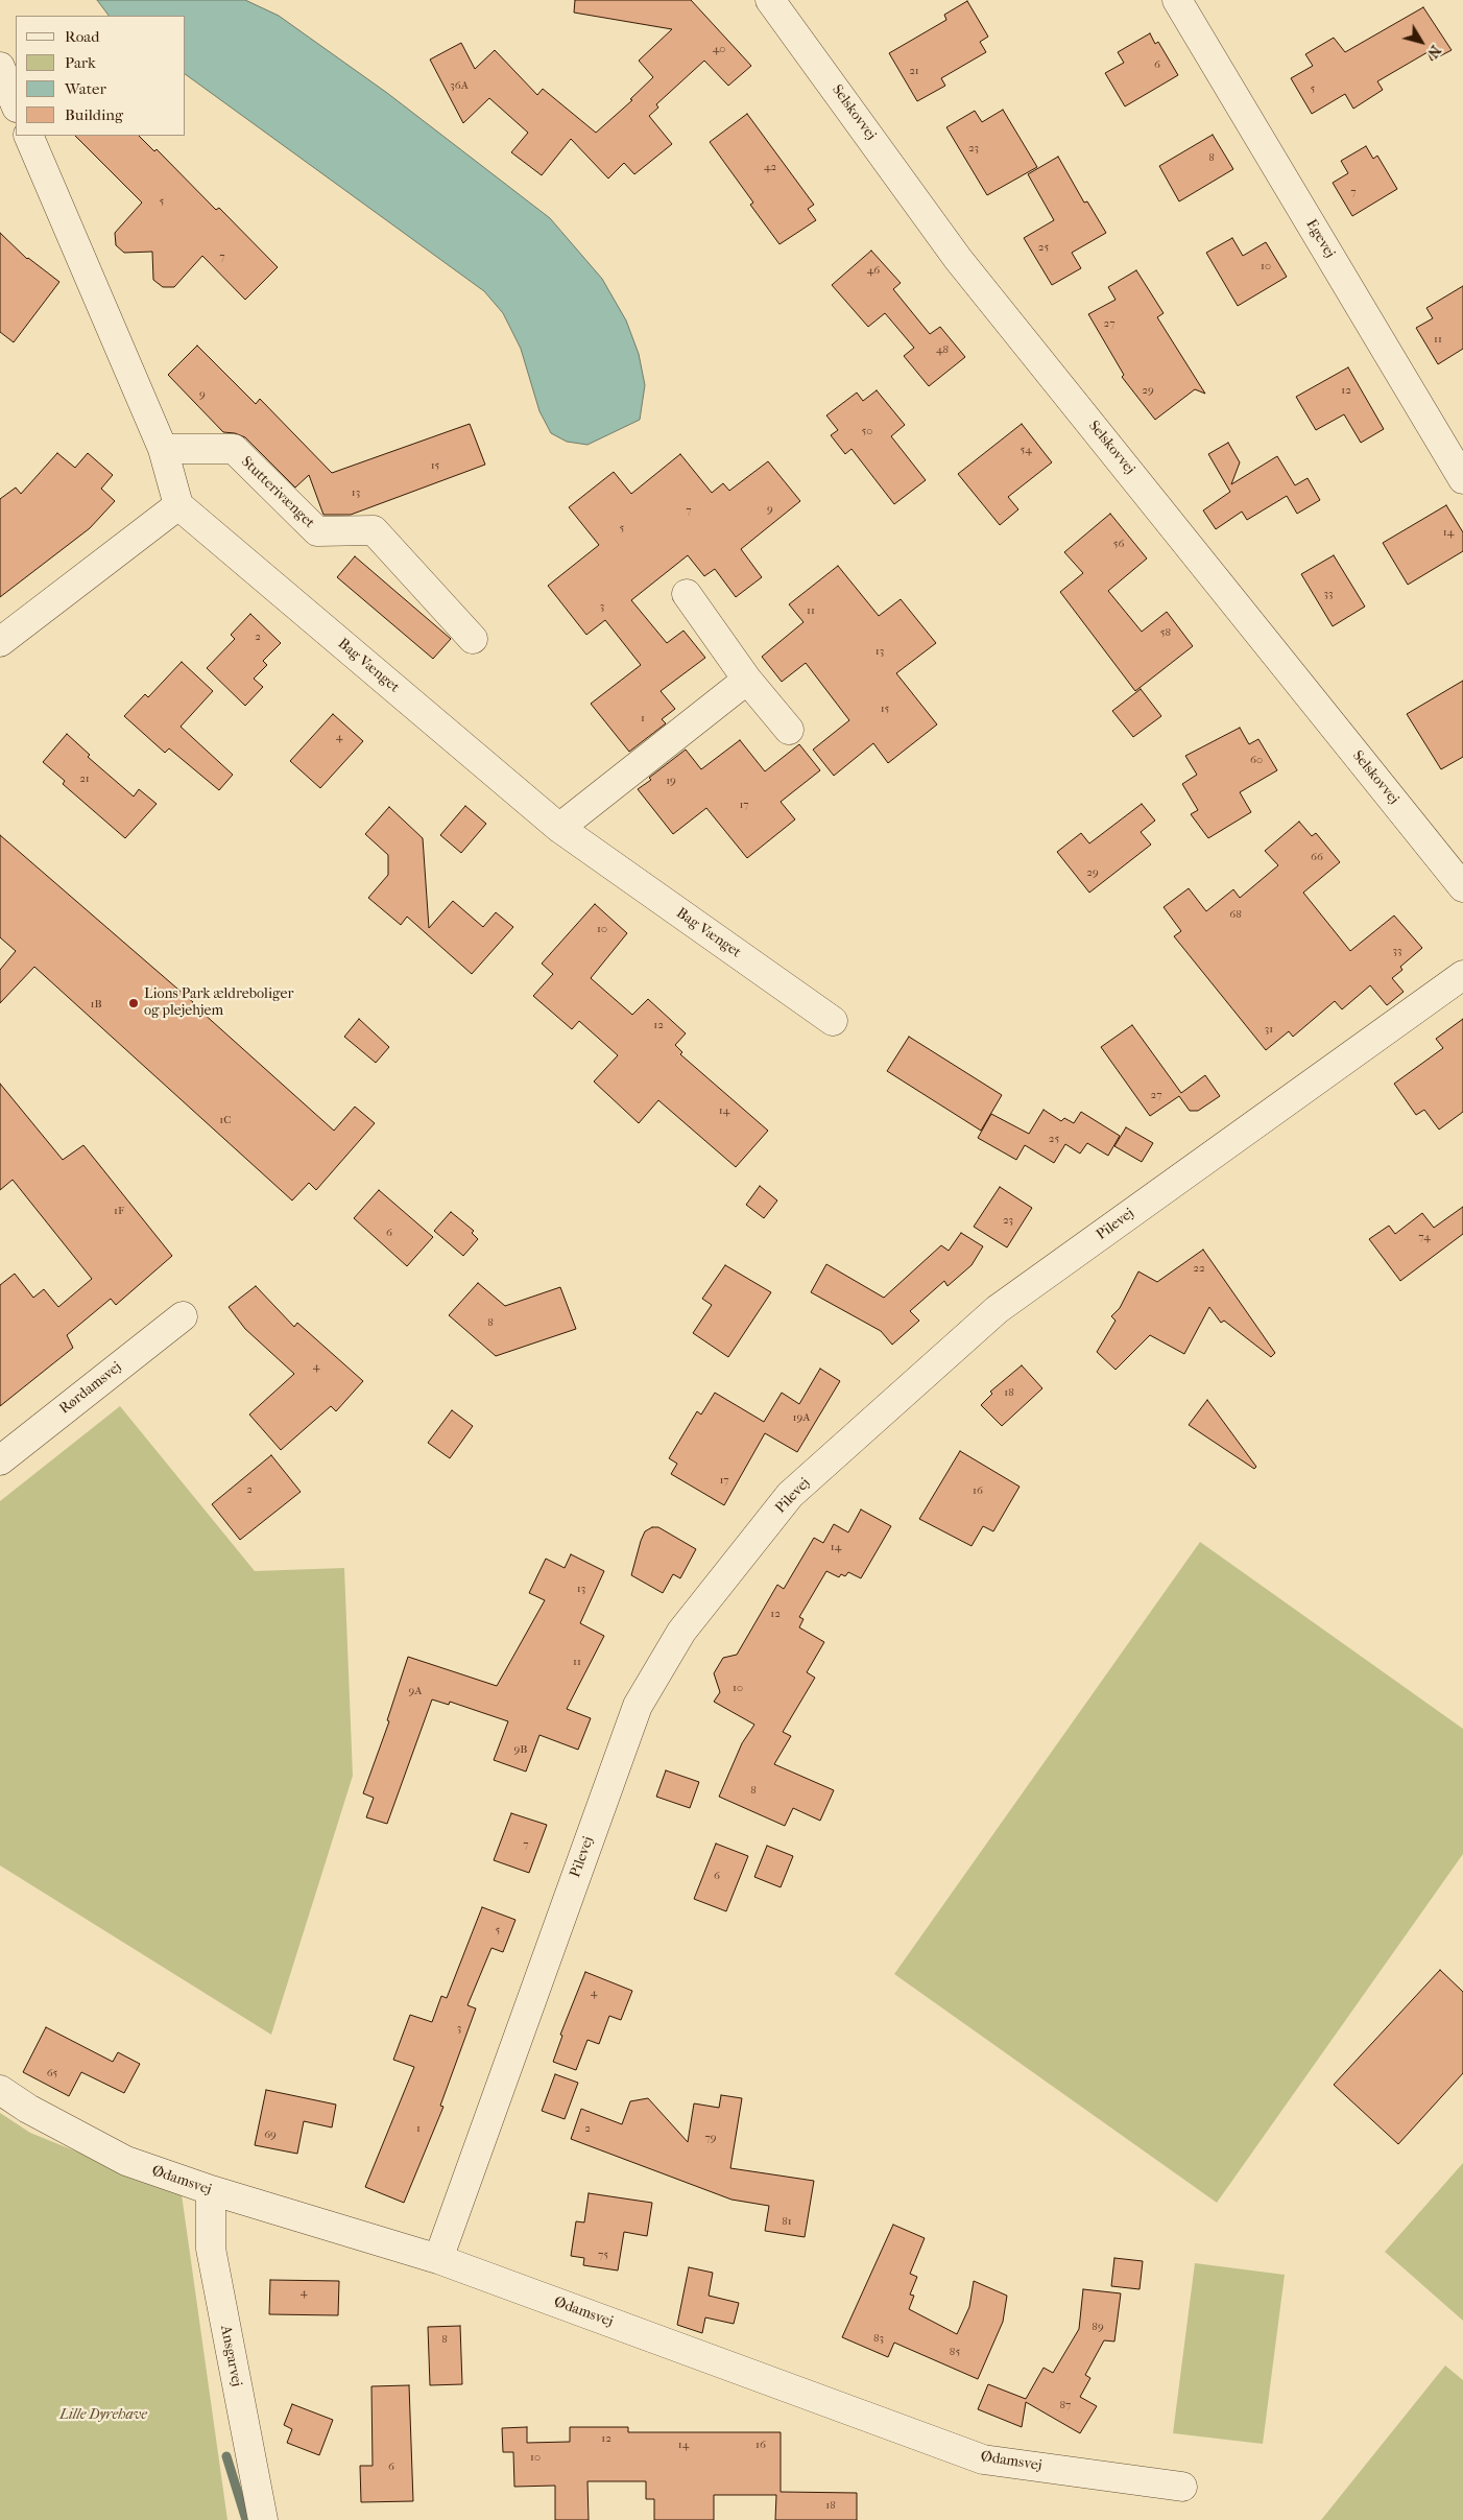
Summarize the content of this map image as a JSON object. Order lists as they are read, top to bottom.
{
  "streets": {
    "street": [
      "Selskovvej",
      "Egevej",
      "Stutterivænget",
      "Bag Vænget",
      "Pilevej",
      "Rørdamsvej",
      "Ødamsvej",
      "Ansgarvej"
    ]
  },
  "crossings": [
    ["Pilevej", "Ødamsvej"],
    ["Ødamsvej", "Ansgarvej"]
  ],
  "parks": ["Lille Dyrehave"],
  "places": ["Lions Park ældreboliger og plejehjem"],
  "house_numbers": [
    "40",
    "6",
    "21",
    "36A",
    "5",
    "23",
    "8",
    "42",
    "7",
    "5",
    "25",
    "7",
    "10",
    "46",
    "27",
    "11",
    "48",
    "29",
    "12",
    "9",
    "50",
    "54",
    "15",
    "13",
    "9",
    "7",
    "5",
    "14",
    "56",
    "33",
    "3",
    "11",
    "58",
    "2",
    "13",
    "15",
    "1",
    "4",
    "60",
    "21",
    "19",
    "17",
    "66",
    "29",
    "68",
    "10",
    "33",
    "1B",
    "12",
    "31",
    "27",
    "14",
    "1C",
    "25",
    "1F",
    "23",
    "6",
    "74",
    "22",
    "8",
    "4",
    "18",
    "19A",
    "17",
    "2",
    "16",
    "14",
    "13",
    "12",
    "11",
    "10",
    "9A",
    "9B",
    "8",
    "7",
    "6",
    "5",
    "4",
    "3",
    "65",
    "1",
    "2",
    "69",
    "79",
    "81",
    "75",
    "4",
    "89",
    "83",
    "8",
    "85",
    "87",
    "12",
    "14",
    "16",
    "10",
    "6",
    "18"
  ],
  "legend": [
    "Road",
    "Park",
    "Water",
    "Building"
  ],
  "north": "bottom right"
}
